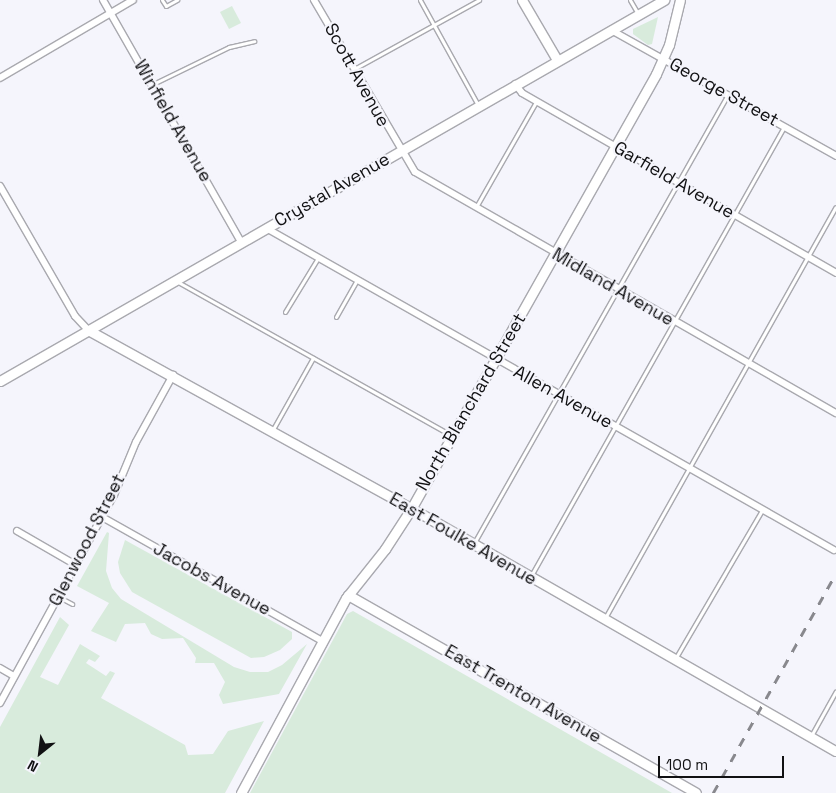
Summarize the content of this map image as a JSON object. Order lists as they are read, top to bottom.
{
  "streets": {
    "street": [
      "Scott Avenue",
      "George Street",
      "Winfield Avenue",
      "Garfield Avenue",
      "Crystal Avenue",
      "Midland Avenue",
      "Allen Avenue",
      "North Blanchard Street",
      "East Foulke Avenue",
      "Glenwood Street",
      "Jacobs Avenue",
      "East Trenton Avenue"
    ]
  },
  "crossings": [
    ["Scott Avenue", "Crystal Avenue"],
    ["Scott Avenue", "Midland Avenue"],
    ["George Street", "Crystal Avenue"],
    ["George Street", "North Blanchard Street"],
    ["Winfield Avenue", "Crystal Avenue"],
    ["Garfield Avenue", "Crystal Avenue"],
    ["Garfield Avenue", "North Blanchard Street"],
    ["Crystal Avenue", "Midland Avenue"],
    ["Crystal Avenue", "Allen Avenue"],
    ["Crystal Avenue", "East Foulke Avenue"],
    ["Midland Avenue", "North Blanchard Street"],
    ["Allen Avenue", "North Blanchard Street"],
    ["North Blanchard Street", "East Foulke Avenue"],
    ["North Blanchard Street", "Jacobs Avenue"],
    ["North Blanchard Street", "East Trenton Avenue"],
    ["East Foulke Avenue", "Glenwood Street"],
    ["Glenwood Street", "Jacobs Avenue"]
  ],
  "scale_bar": "100 m",
  "north": "bottom left"
}
